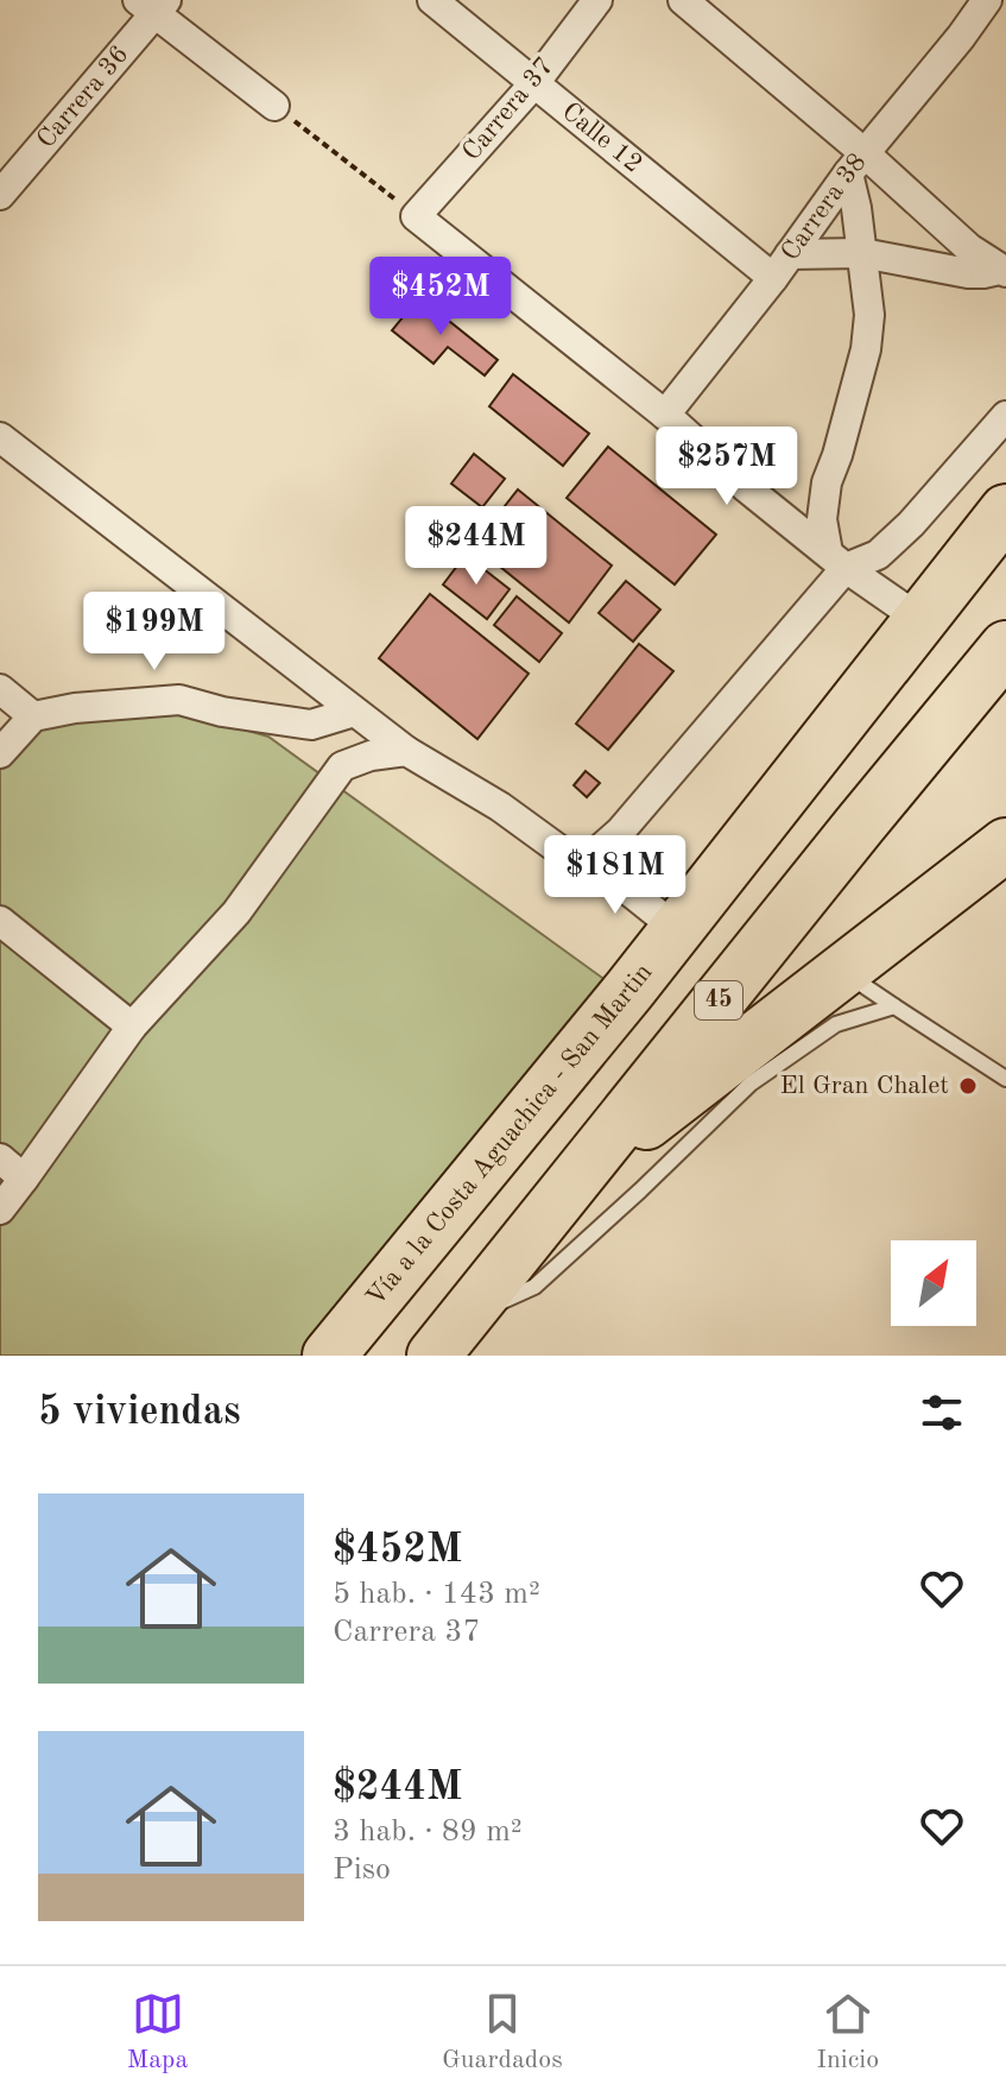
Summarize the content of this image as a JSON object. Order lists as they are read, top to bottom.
{
  "streets": {
    "highway": ["45", "Vía a la Costa Aguachica - San Martin"],
    "street": [
      "Carrera 36",
      "Carrera 37",
      "Calle 12",
      "Carrera 38"
    ]
  },
  "crossings": [
    ["Carrera 37", "Calle 12"],
    ["Calle 12", "Carrera 38"]
  ],
  "places": ["El Gran Chalet"],
  "north": "top right",
  "page": {
    "price": [
      "$452M",
      "$257M",
      "$244M",
      "$199M",
      "$181M"
    ],
    "heading": "5 viviendas",
    "list": [
      {
        "name": "$452M",
        "note": "5 hab. · 143 m² · Carrera 37"
      },
      {
        "name": "$244M",
        "note": "3 hab. · 89 m² · Piso"
      }
    ],
    "tabs": ["Mapa", "Guardados", "Inicio"]
  }
}
